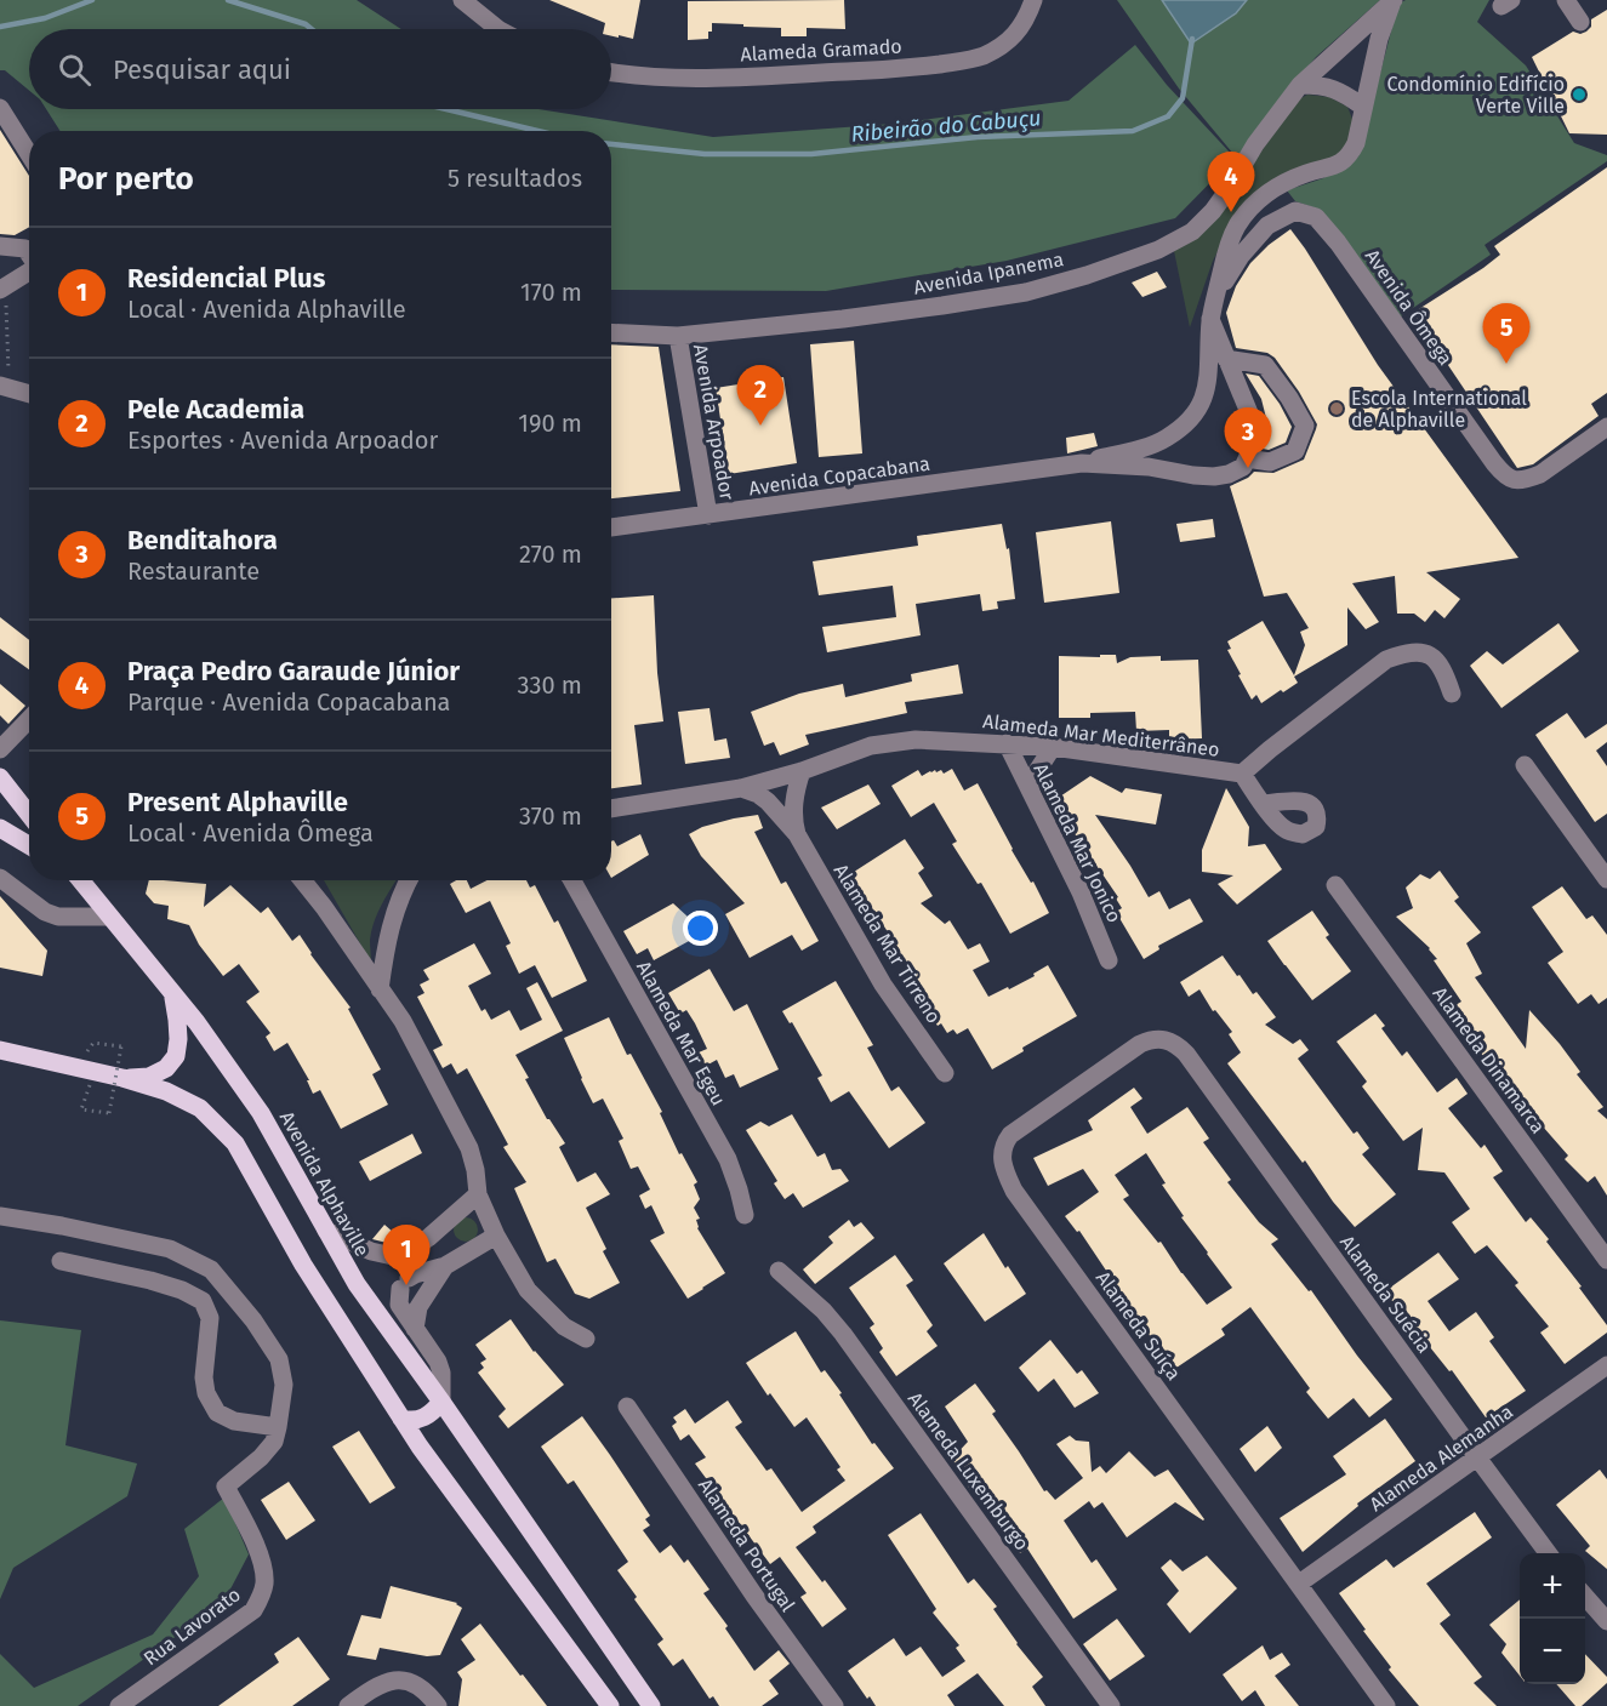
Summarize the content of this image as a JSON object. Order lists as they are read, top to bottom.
{
  "streets": {
    "main road": ["Avenida Alphaville"],
    "street": [
      "Alameda Gramado",
      "Avenida Ipanema",
      "Avenida Ômega",
      "Avenida Arpoador",
      "Avenida Copacabana",
      "Alameda Mar Mediterrâneo",
      "Alameda Mar Jonico",
      "Alameda Mar Tirreno",
      "Alameda Mar Egeu",
      "Alameda Dinamarca",
      "Alameda Suécia",
      "Alameda Suíça",
      "Alameda Alemanha",
      "Alameda Luxemburgo",
      "Alameda Portugal",
      "Rua Lavorato"
    ]
  },
  "crossings": [
    ["Avenida Ipanema", "Avenida Arpoador"],
    ["Avenida Ipanema", "Avenida Copacabana"],
    ["Avenida Ômega", "Avenida Copacabana"],
    ["Avenida Arpoador", "Avenida Copacabana"],
    ["Alameda Mar Mediterrâneo", "Alameda Mar Jonico"],
    ["Alameda Mar Mediterrâneo", "Alameda Mar Tirreno"],
    ["Alameda Suécia", "Alameda Suíça"],
    ["Alameda Suécia", "Alameda Alemanha"],
    ["Alameda Suíça", "Alameda Alemanha"]
  ],
  "water": ["Ribeirão do Cabuçu"],
  "places": ["Condomínio Edifício Verte Ville", "Escola International de Alphaville"],
  "page": {
    "search": "Pesquisar aqui",
    "heading": ["Por perto", "5 resultados"],
    "pins": [
      "4",
      "5",
      "2",
      "3",
      "1"
    ],
    "list": [
      {
        "mark": "1",
        "name": "Residencial Plus",
        "note": "Local · Avenida Alphaville",
        "value": "170 m"
      },
      {
        "mark": "2",
        "name": "Pele Academia",
        "note": "Esportes · Avenida Arpoador",
        "value": "190 m"
      },
      {
        "mark": "3",
        "name": "Benditahora",
        "note": "Restaurante",
        "value": "270 m"
      },
      {
        "mark": "4",
        "name": "Praça Pedro Garaude Júnior",
        "note": "Parque · Avenida Copacabana",
        "value": "330 m"
      },
      {
        "mark": "5",
        "name": "Present Alphaville",
        "note": "Local · Avenida Ômega",
        "value": "370 m"
      }
    ],
    "map_buttons": ["+", "−"]
  }
}
